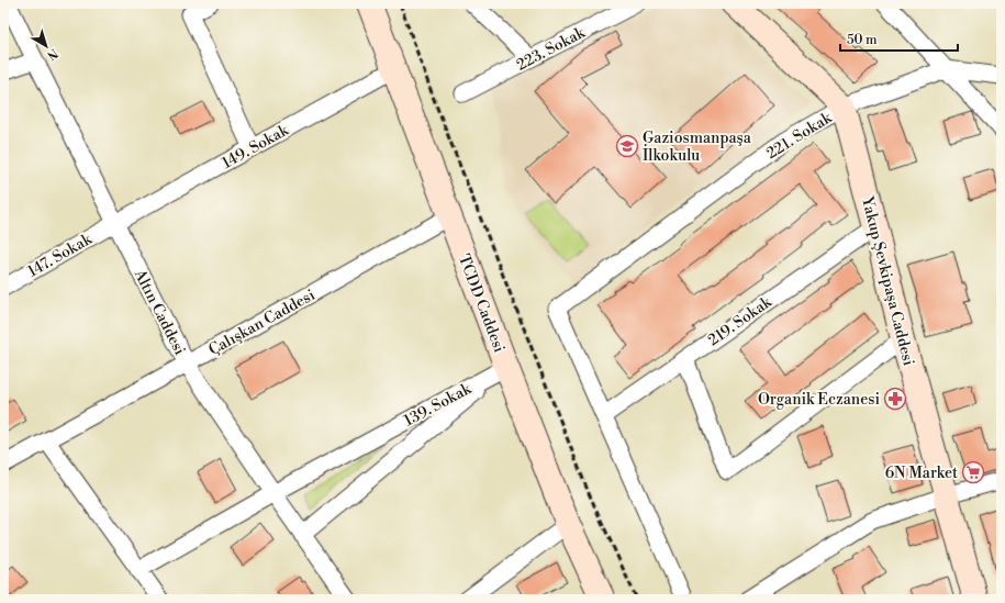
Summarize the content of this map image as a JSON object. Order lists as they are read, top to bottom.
{
  "streets": {
    "main road": ["Yakup Şevkipaşa Caddesi", "TCDD Caddesi"],
    "street": [
      "223. Sokak",
      "221. Sokak",
      "149. Sokak",
      "147. Sokak",
      "Altın Caddesi",
      "219. Sokak",
      "Çalışkan Caddesi",
      "139. Sokak"
    ]
  },
  "crossings": [
    ["221. Sokak", "Yakup Şevkipaşa Caddesi"],
    ["221. Sokak", "219. Sokak"],
    ["149. Sokak", "147. Sokak"],
    ["149. Sokak", "TCDD Caddesi"],
    ["149. Sokak", "Altın Caddesi"],
    ["147. Sokak", "Altın Caddesi"],
    ["Yakup Şevkipaşa Caddesi", "219. Sokak"],
    ["TCDD Caddesi", "Çalışkan Caddesi"],
    ["TCDD Caddesi", "139. Sokak"],
    ["Altın Caddesi", "Çalışkan Caddesi"],
    ["Altın Caddesi", "139. Sokak"]
  ],
  "places": {
    "school or university": ["Gaziosmanpaşa İlkokulu"],
    "pharmacy": ["Organik Eczanesi"],
    "supermarket": ["6N Market"]
  },
  "scale_bar": "50 m",
  "north": "bottom right"
}
